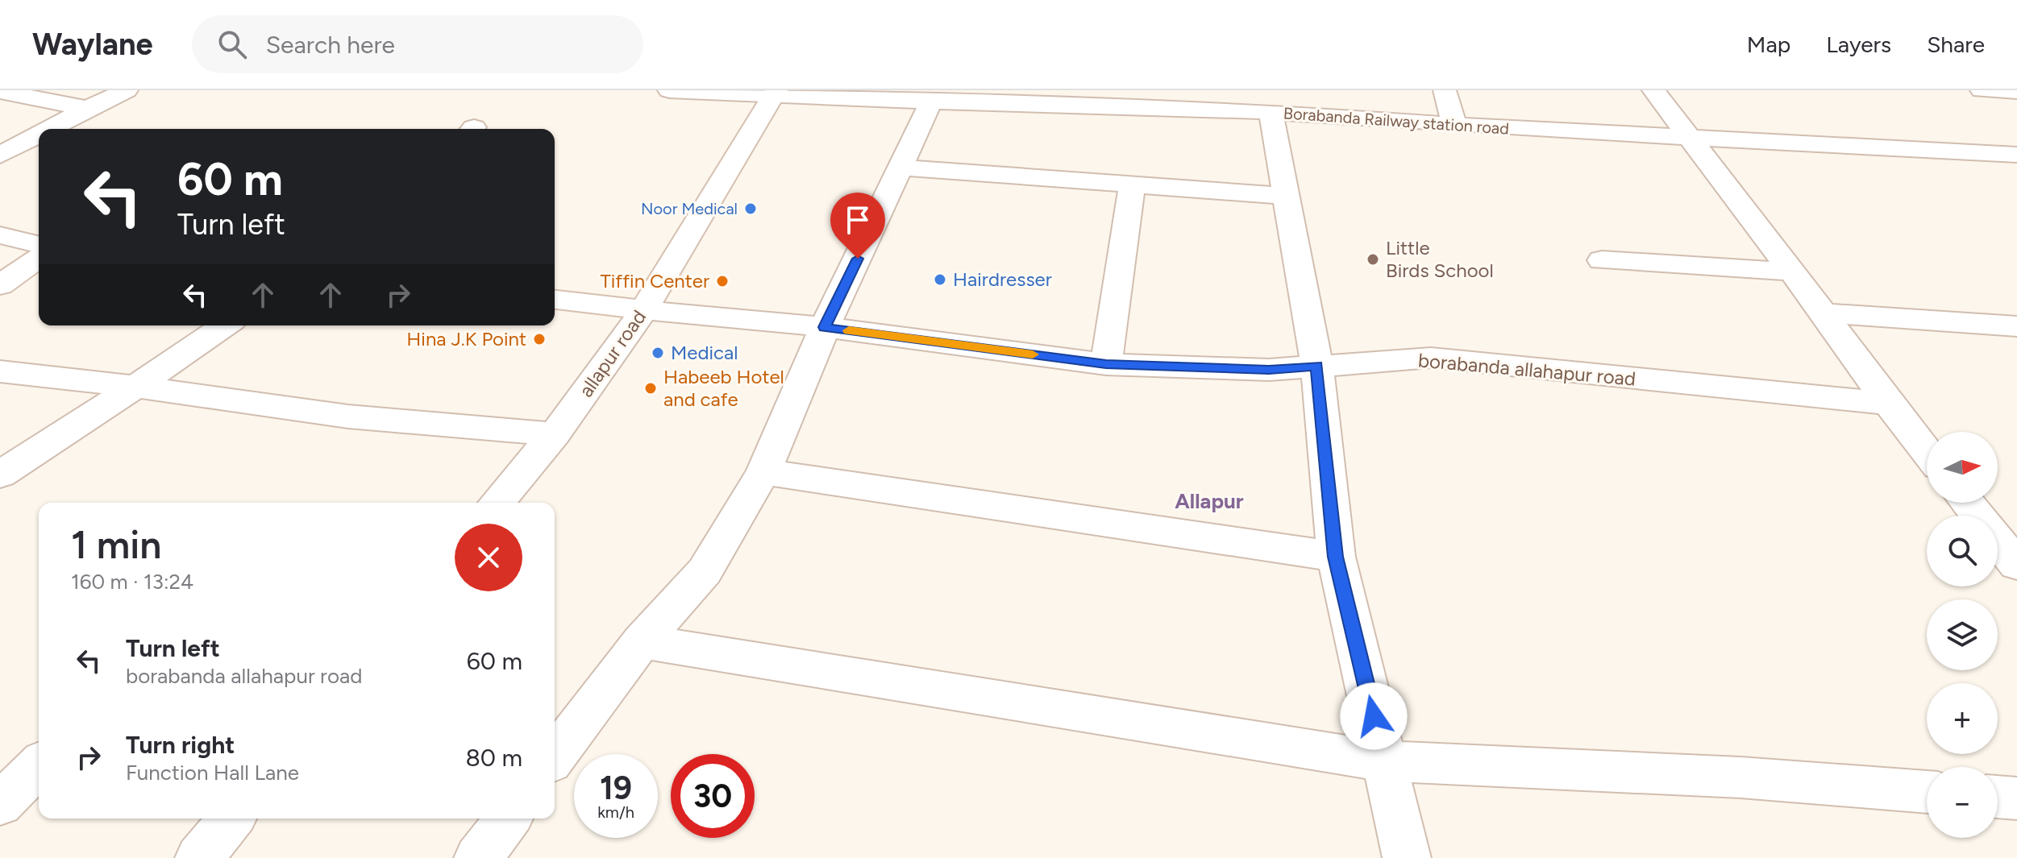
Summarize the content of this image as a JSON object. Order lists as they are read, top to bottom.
{
  "streets": {
    "street": ["Borabanda Railway station road", "allapur road", "borabanda allahapur road"]
  },
  "crossings": [
    ["Borabanda Railway station road", "allapur road"],
    ["allapur road", "borabanda allahapur road"]
  ],
  "districts": ["Allapur"],
  "places": [
    "Noor Medical",
    "Little Birds School",
    "Hairdresser",
    "Tiffin Center",
    "Hina J.K Point",
    "Medical",
    "Habeeb Hotel and cafe"
  ],
  "north": "right",
  "page": {
    "header": "Waylane",
    "search": "Search here",
    "nav": ["Map", "Layers", "Share"],
    "turn": ["60 m", "Turn left"],
    "map_buttons": ["+", "−"],
    "heading": ["1 min", "160 m · 13:24"],
    "list": [
      {
        "name": "Turn left",
        "note": "borabanda allahapur road",
        "value": "60 m"
      },
      {
        "name": "Turn right",
        "note": "Function Hall Lane",
        "value": "80 m"
      }
    ],
    "speed": "19 km/h",
    "limit": "30"
  }
}
